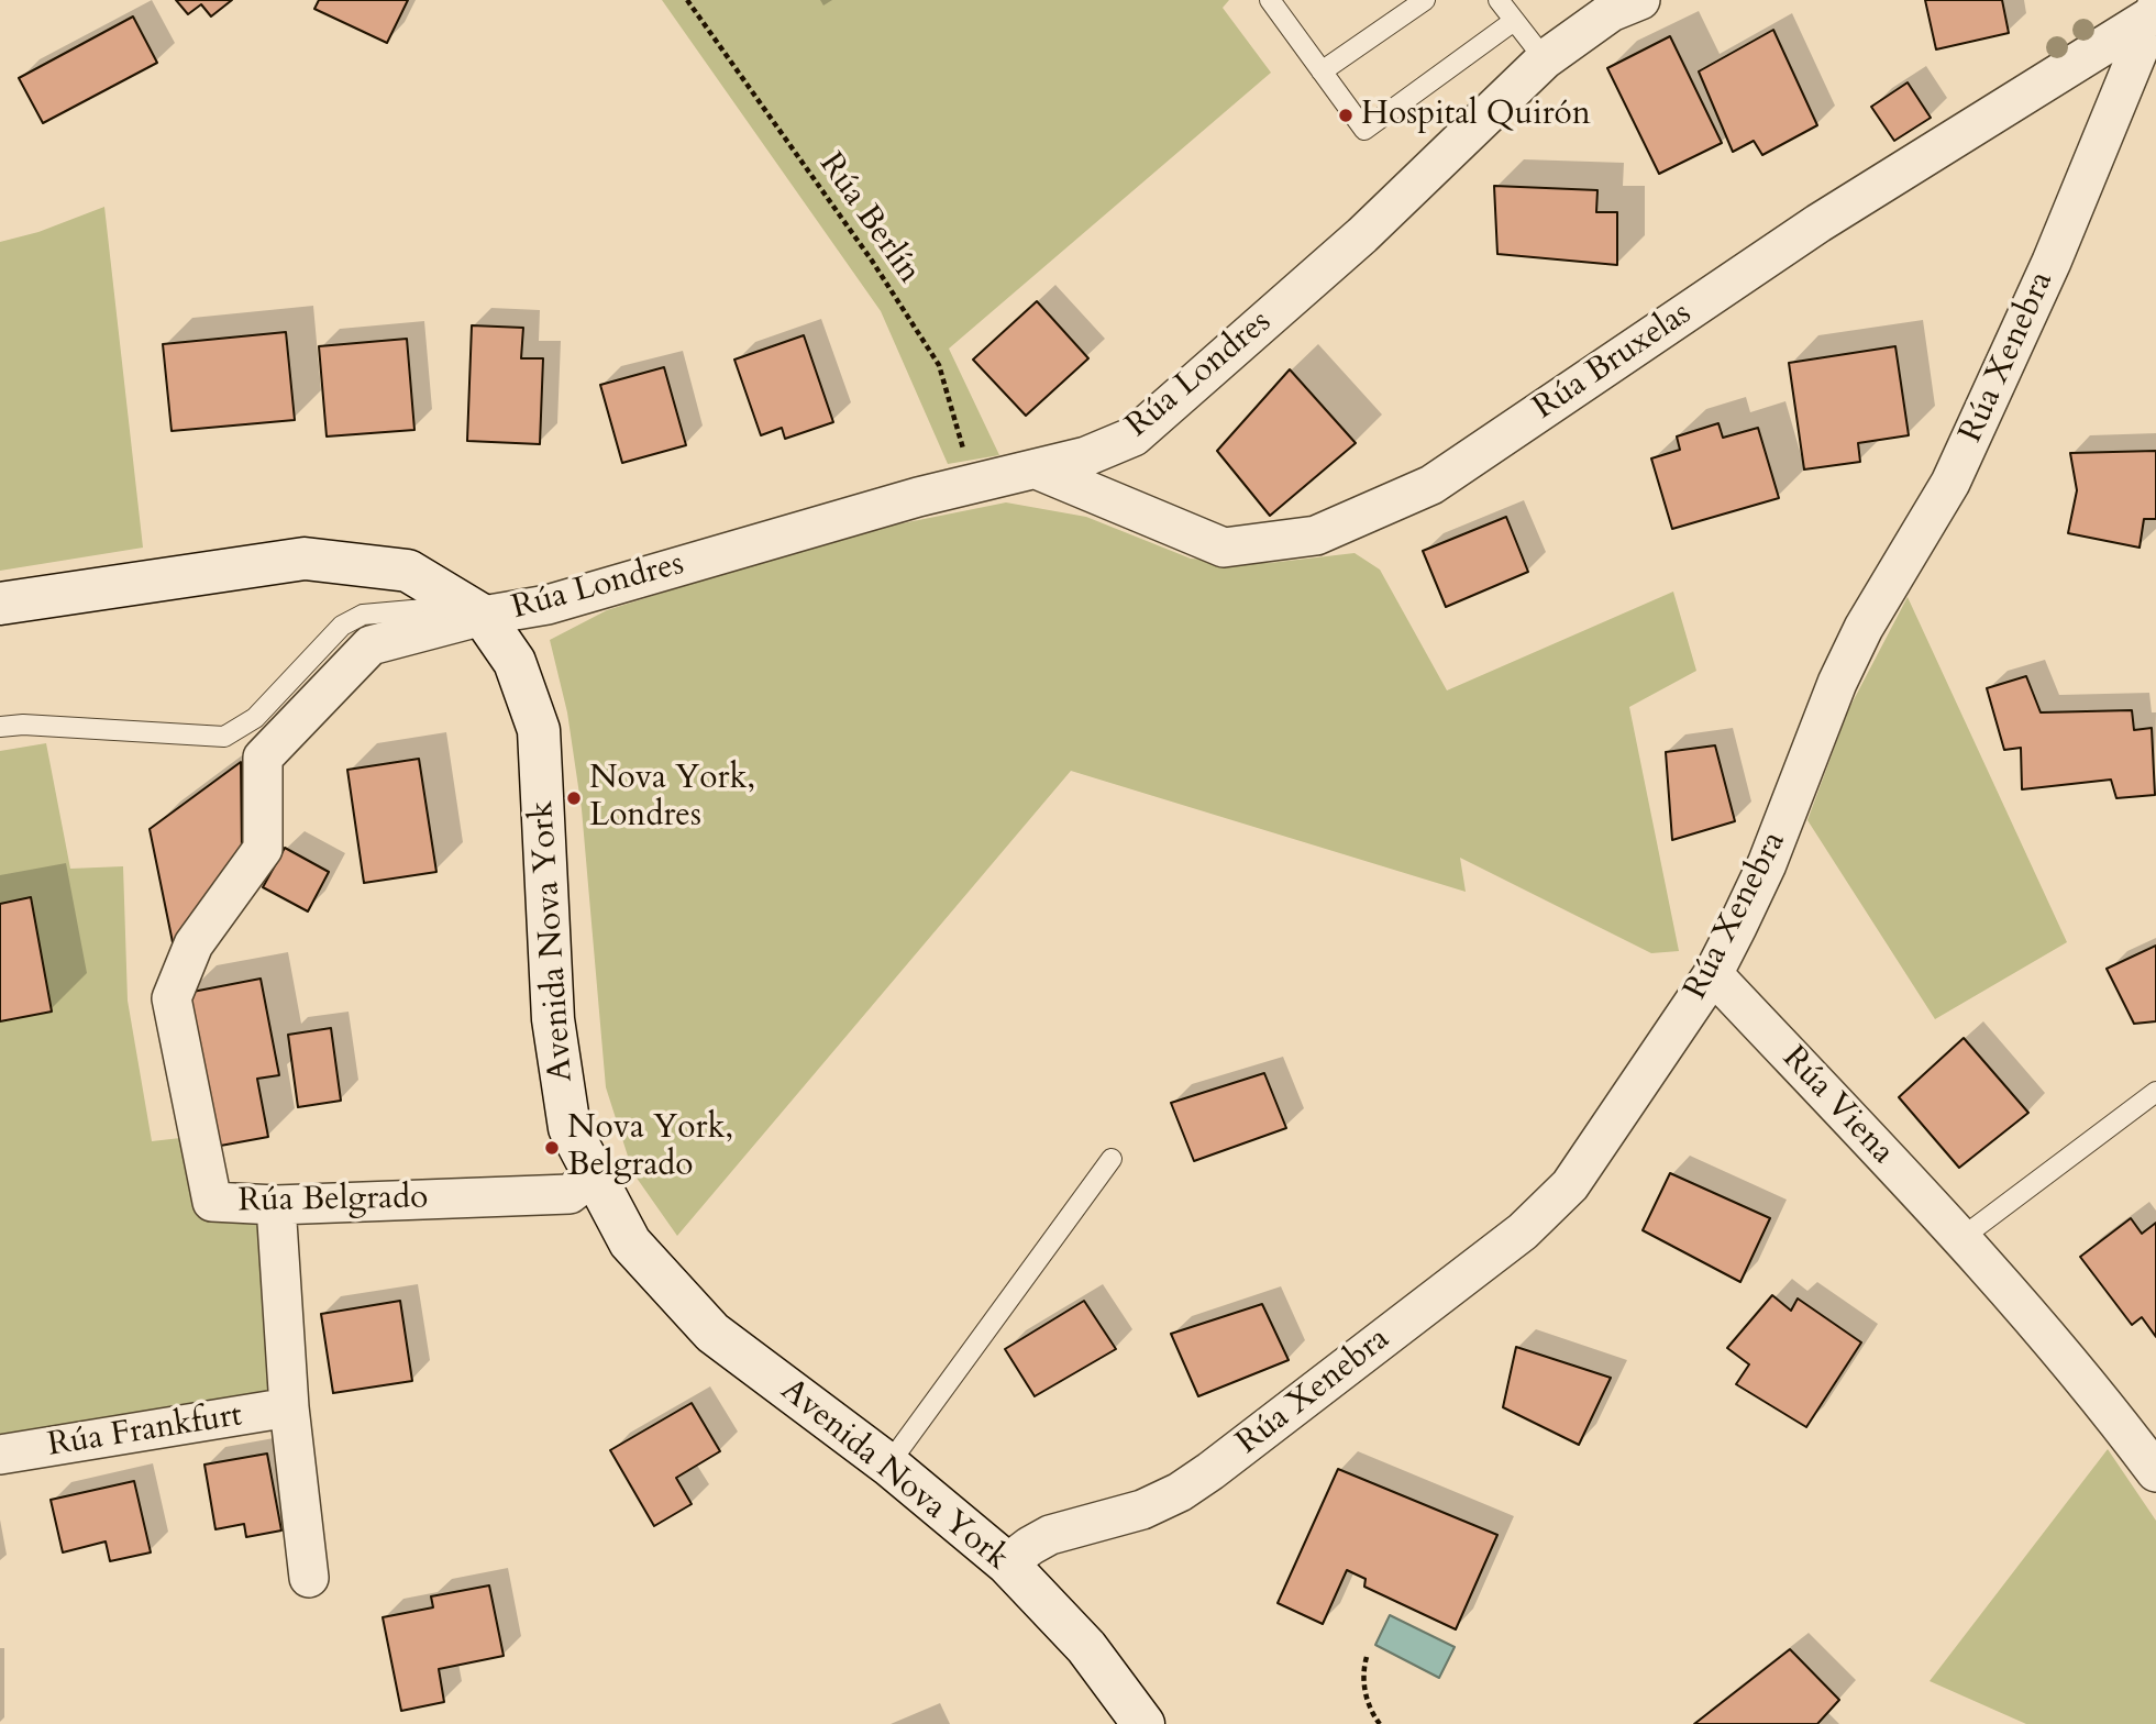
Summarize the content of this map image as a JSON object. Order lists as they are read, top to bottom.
{
  "streets": {
    "main road": ["Avenida Nova York"],
    "street": [
      "Rúa Xenebra",
      "Rúa Bruxelas",
      "Rúa Londres",
      "Rúa Viena",
      "Rúa Belgrado",
      "Rúa Frankfurt"
    ],
    "path": ["Rúa Berlín"]
  },
  "crossings": [
    ["Rúa Berlín", "Rúa Londres"],
    ["Rúa Xenebra", "Rúa Bruxelas"],
    ["Rúa Xenebra", "Avenida Nova York"],
    ["Rúa Xenebra", "Rúa Viena"],
    ["Rúa Bruxelas", "Rúa Londres"],
    ["Rúa Londres", "Avenida Nova York"],
    ["Rúa Londres", "Rúa Belgrado"],
    ["Avenida Nova York", "Rúa Belgrado"],
    ["Rúa Belgrado", "Rúa Frankfurt"]
  ],
  "places": ["Hospital Quirón", "Nova York, Londres", "Nova York, Belgrado"]
}
